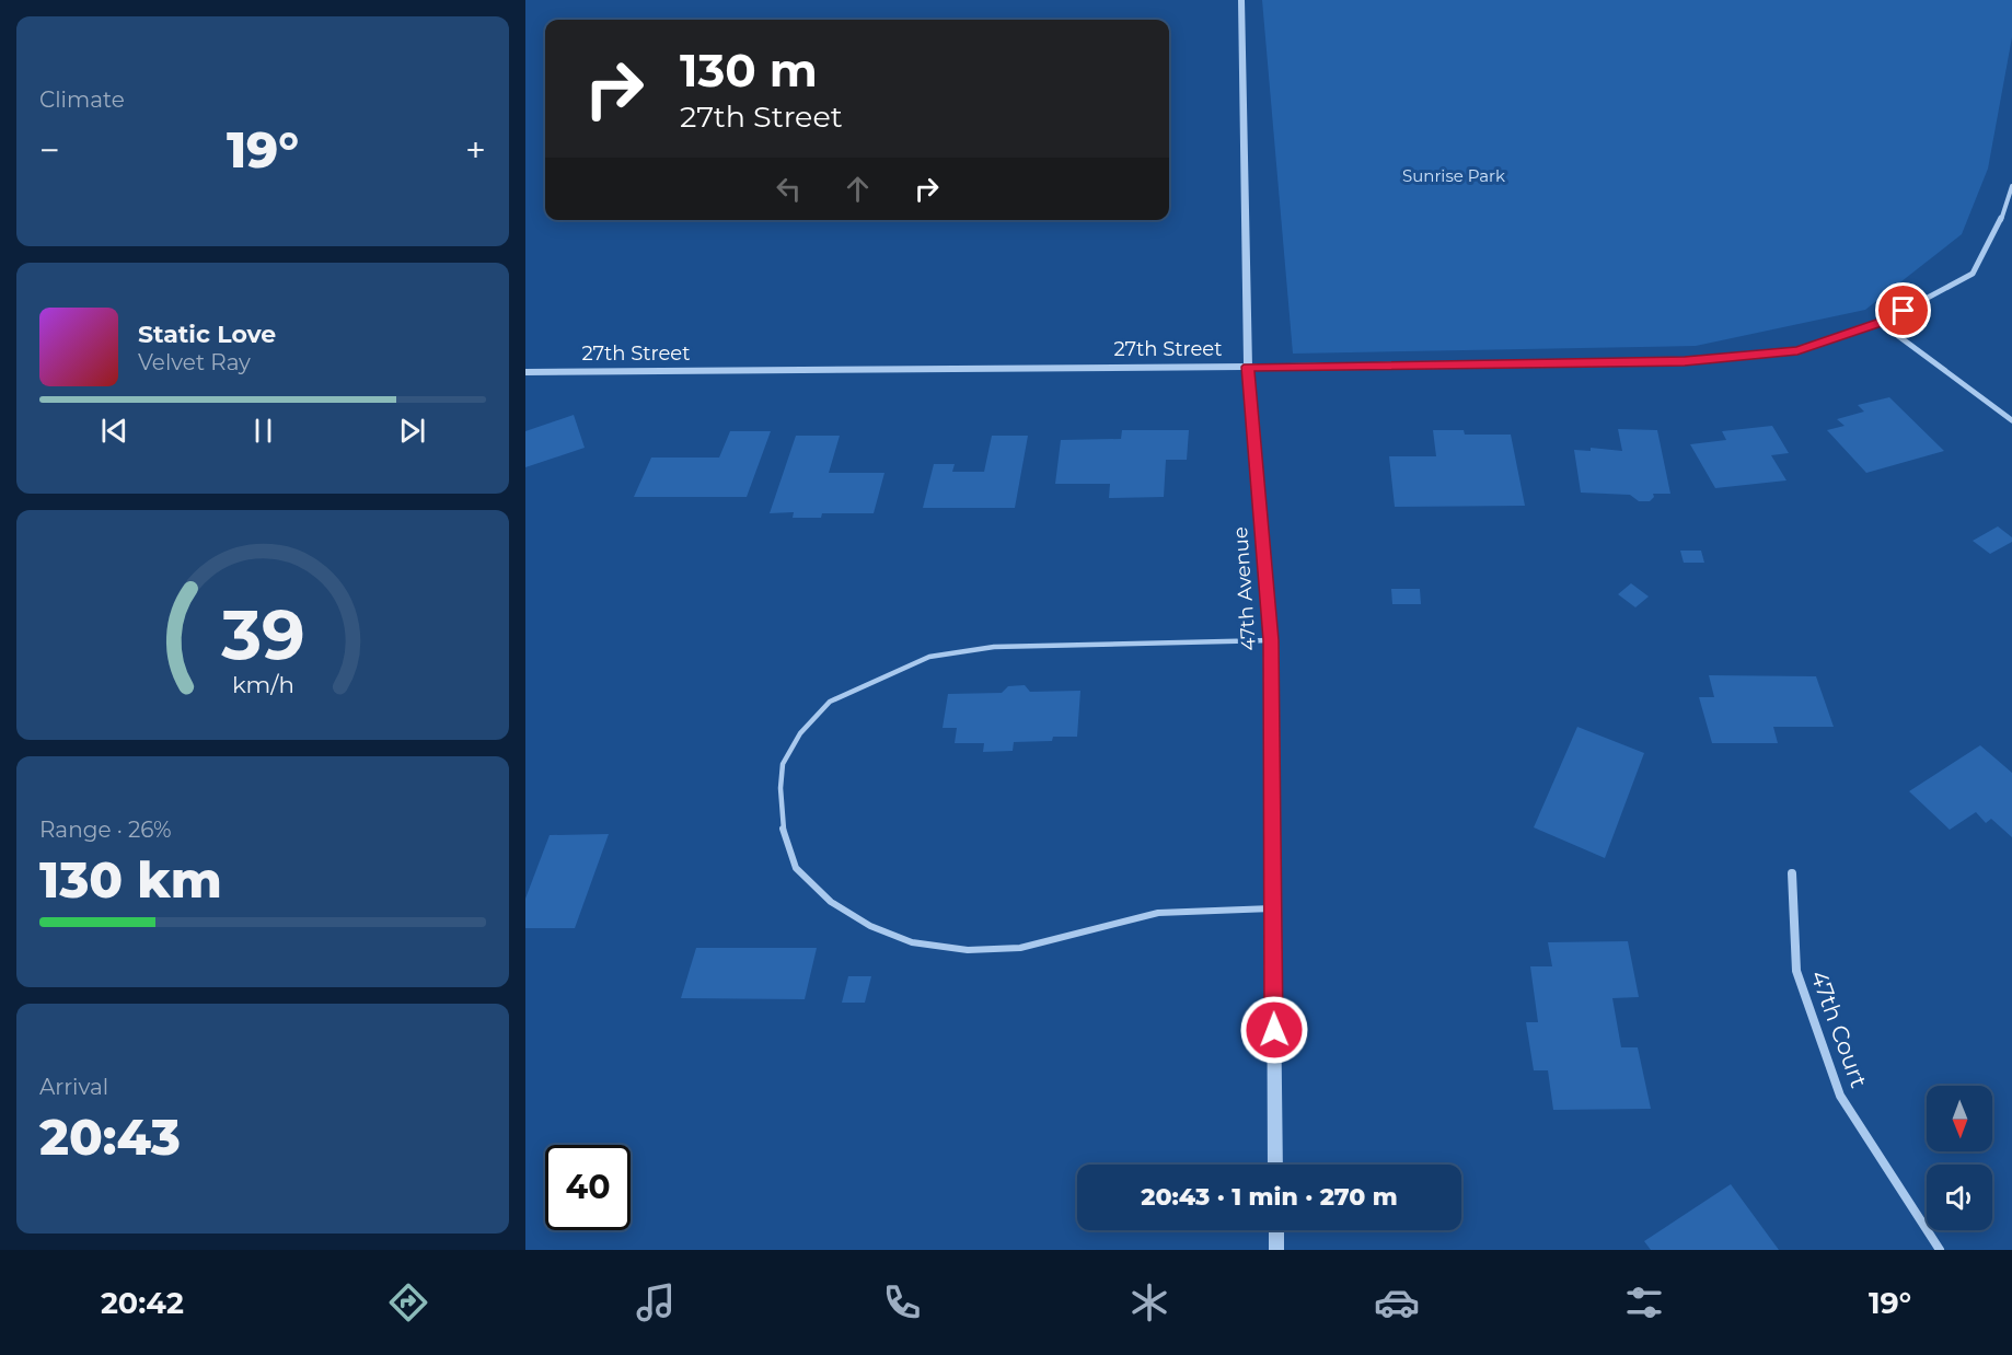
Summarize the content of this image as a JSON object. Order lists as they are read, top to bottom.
{
  "streets": {
    "street": ["27th Street", "47th Avenue", "47th Court"]
  },
  "crossings": [
    ["27th Street", "47th Avenue"]
  ],
  "parks": ["Sunrise Park"],
  "north": "bottom",
  "page": {
    "tile": [
      "Climate",
      ["Range · 26%", "130 km"],
      ["Arrival", "20:43"]
    ],
    "turn": ["130 m", "27th Street"],
    "heat": ["−", "19°", "+"],
    "song": ["Static Love", "Velvet Ray"],
    "limit": "40",
    "trip": "20:43 · 1 min · 270 m",
    "tabs": ["20:42", "19°"],
    "gauge": ["39", "km/h"]
  }
}
